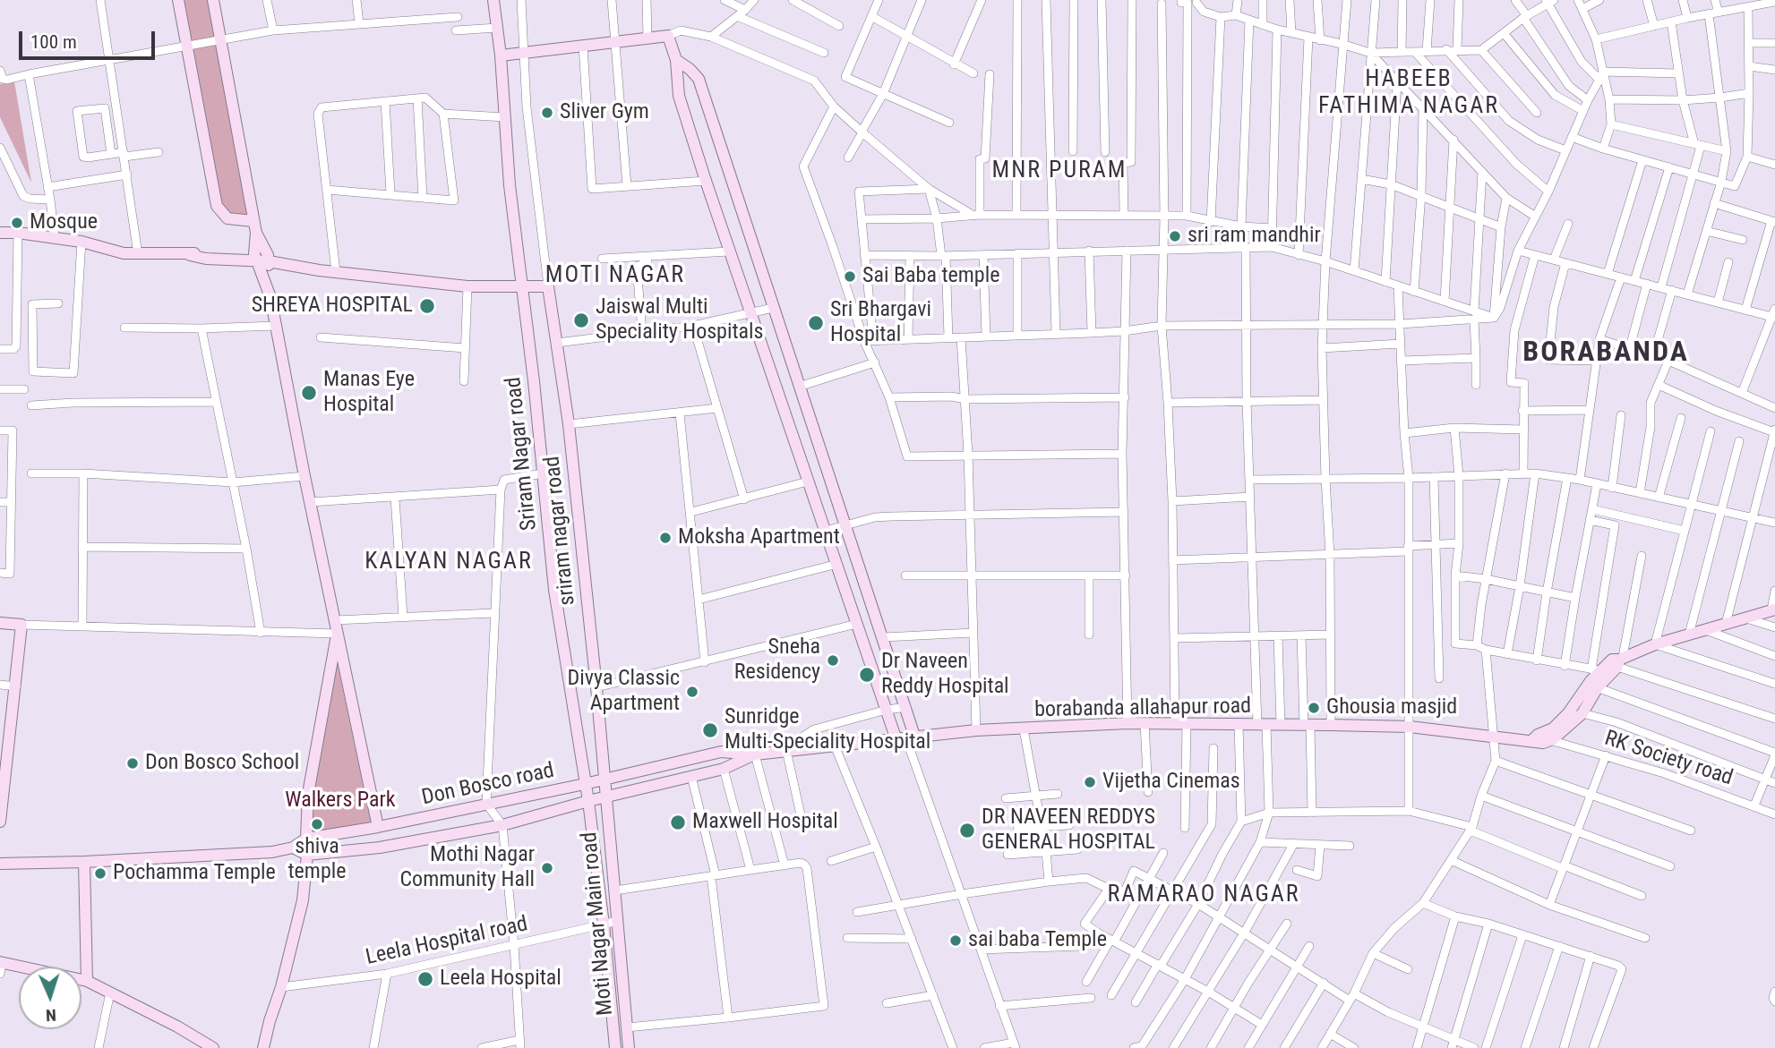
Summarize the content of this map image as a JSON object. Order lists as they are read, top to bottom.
{
  "streets": {
    "main road": [
      "Sriram Nagar road",
      "sriram nagar road",
      "borabanda allahapur road",
      "Don Bosco road",
      "Moti Nagar Main road"
    ],
    "street": ["RK Society road", "Leela Hospital road"]
  },
  "crossings": [
    ["Sriram Nagar road", "borabanda allahapur road"],
    ["Sriram Nagar road", "Don Bosco road"],
    ["Sriram Nagar road", "Moti Nagar Main road"],
    ["sriram nagar road", "borabanda allahapur road"],
    ["sriram nagar road", "Moti Nagar Main road"],
    ["borabanda allahapur road", "RK Society road"],
    ["borabanda allahapur road", "Don Bosco road"],
    ["borabanda allahapur road", "Moti Nagar Main road"],
    ["Don Bosco road", "Moti Nagar Main road"],
    ["Moti Nagar Main road", "Leela Hospital road"]
  ],
  "districts": [
    "HABEEB FATHIMA NAGAR",
    "MNR PURAM",
    "MOTI NAGAR",
    "BORABANDA",
    "KALYAN NAGAR",
    "RAMARAO NAGAR"
  ],
  "parks": ["Walkers Park"],
  "places": [
    "Sliver Gym",
    "Mosque",
    "sri ram mandhir",
    "Sai Baba temple",
    "SHREYA HOSPITAL",
    "Jaiswal Multi Speciality Hospitals",
    "Sri Bhargavi Hospital",
    "Manas Eye Hospital",
    "Moksha Apartment",
    "Sneha Residency",
    "Dr Naveen Reddy Hospital",
    "Divya Classic Apartment",
    "Ghousia masjid",
    "Sunridge Multi-Speciality Hospital",
    "Don Bosco School",
    "Vijetha Cinemas",
    "Maxwell Hospital",
    "shiva temple",
    "DR NAVEEN REDDYS GENERAL HOSPITAL",
    "Mothi Nagar Community Hall",
    "Pochamma Temple",
    "sai baba Temple",
    "Leela Hospital"
  ],
  "scale_bar": "100 m",
  "north": "bottom"
}
